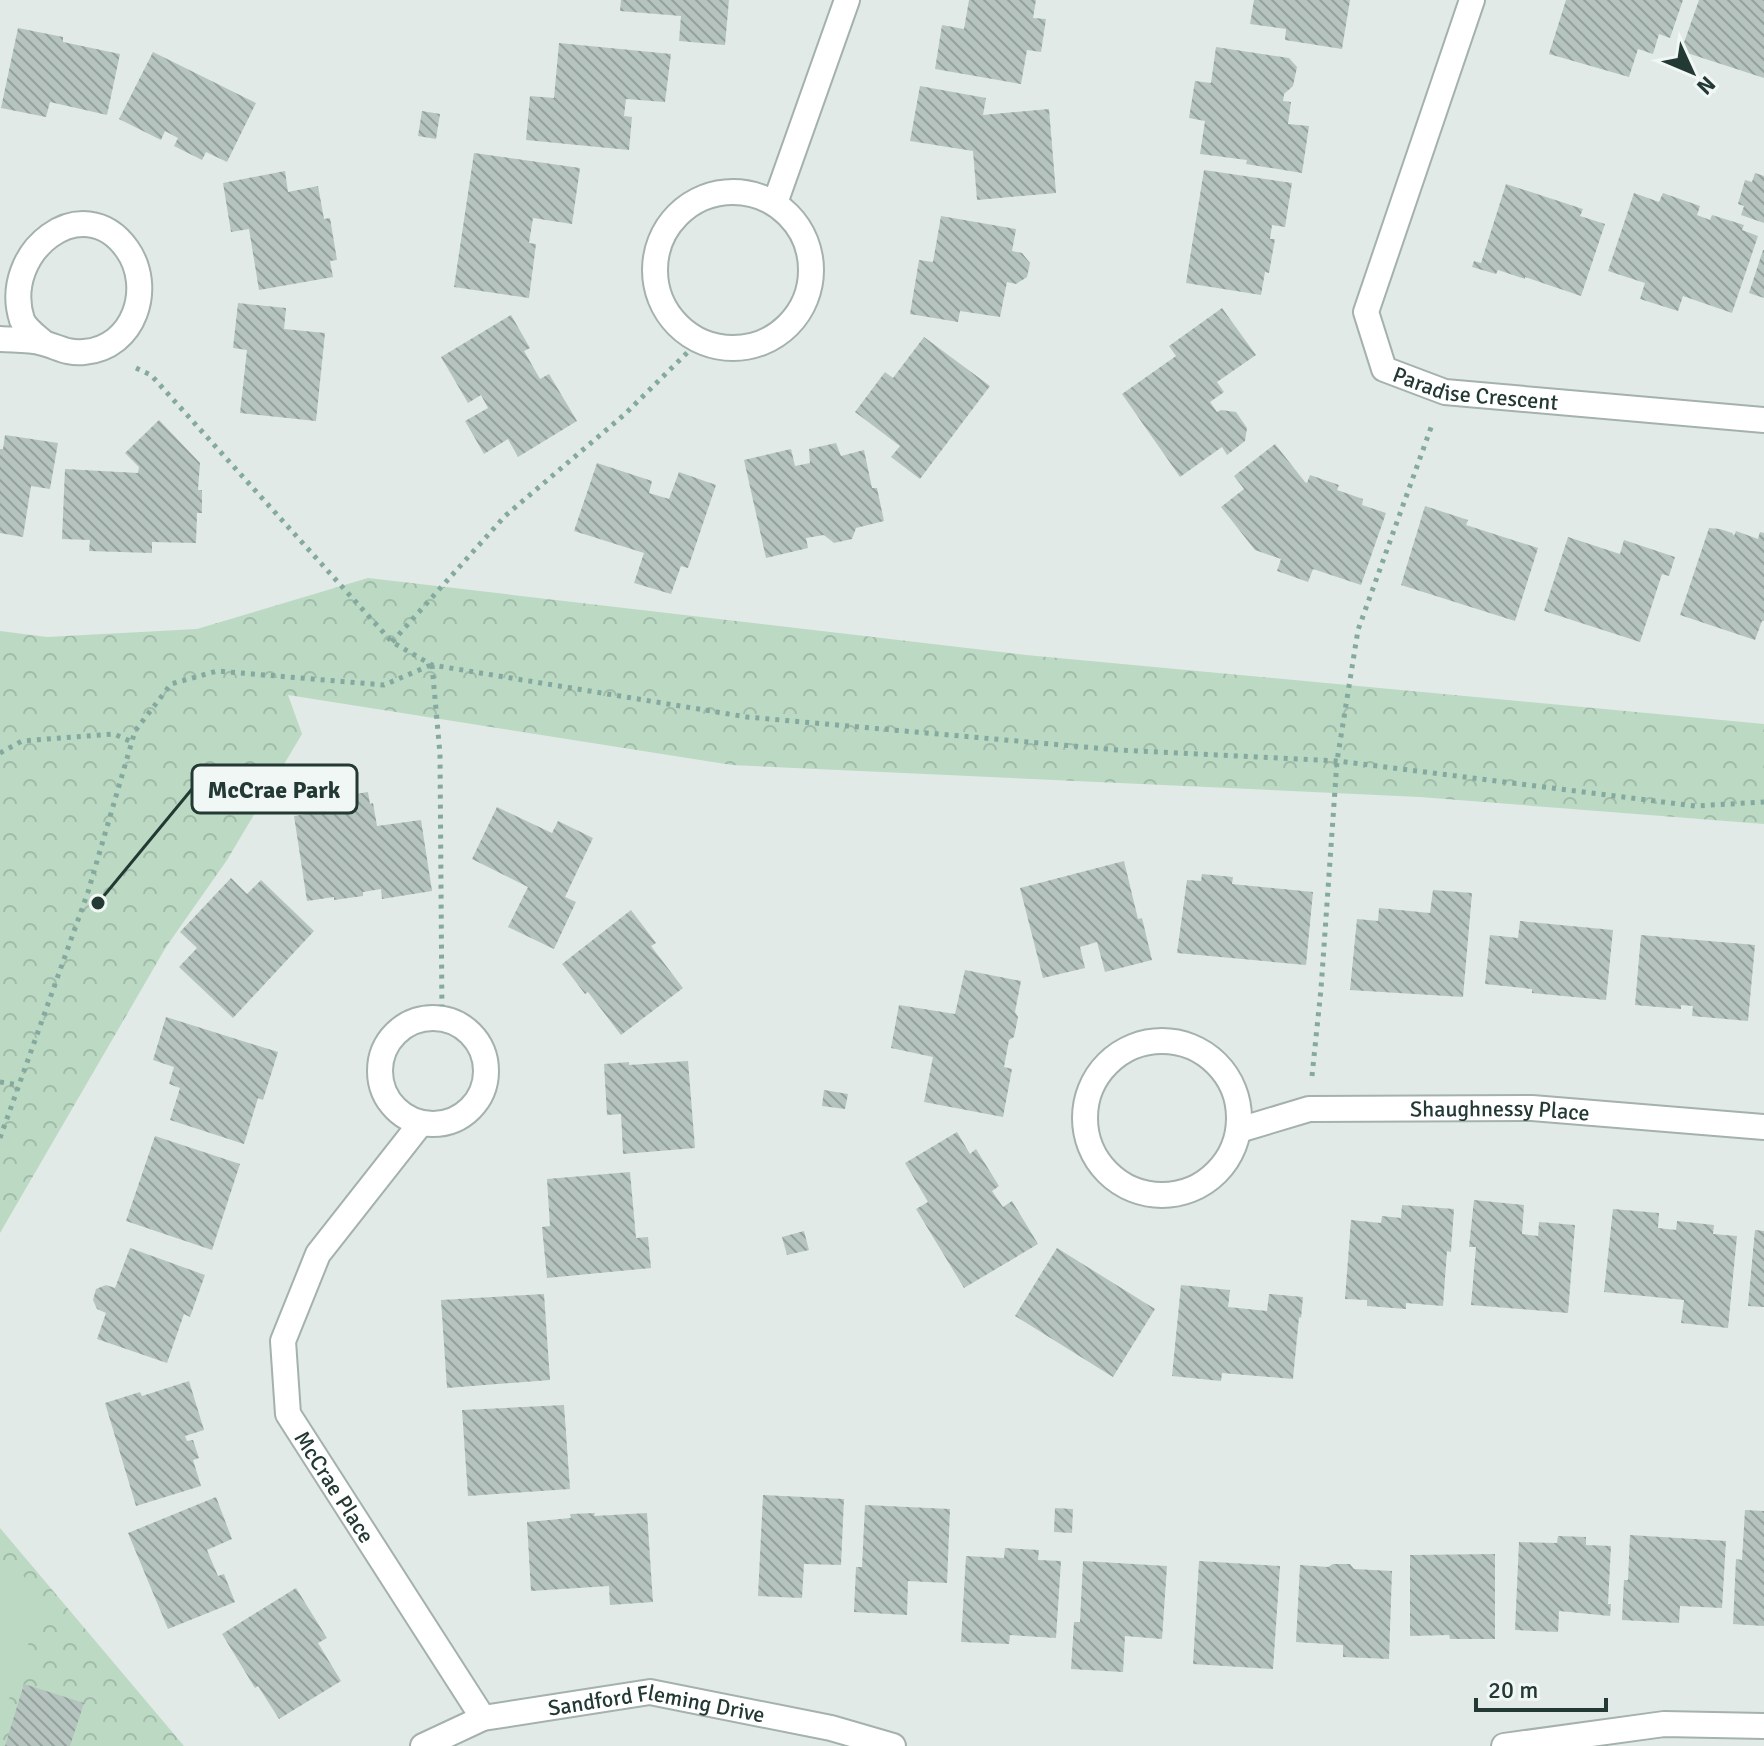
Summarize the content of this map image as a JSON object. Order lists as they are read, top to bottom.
{
  "streets": {
    "street": [
      "Paradise Crescent",
      "Shaughnessy Place",
      "McCrae Place",
      "Sandford Fleming Drive"
    ]
  },
  "crossings": [
    ["McCrae Place", "Sandford Fleming Drive"]
  ],
  "places": ["McCrae Park"],
  "scale_bar": "20 m",
  "north": "bottom right"
}
